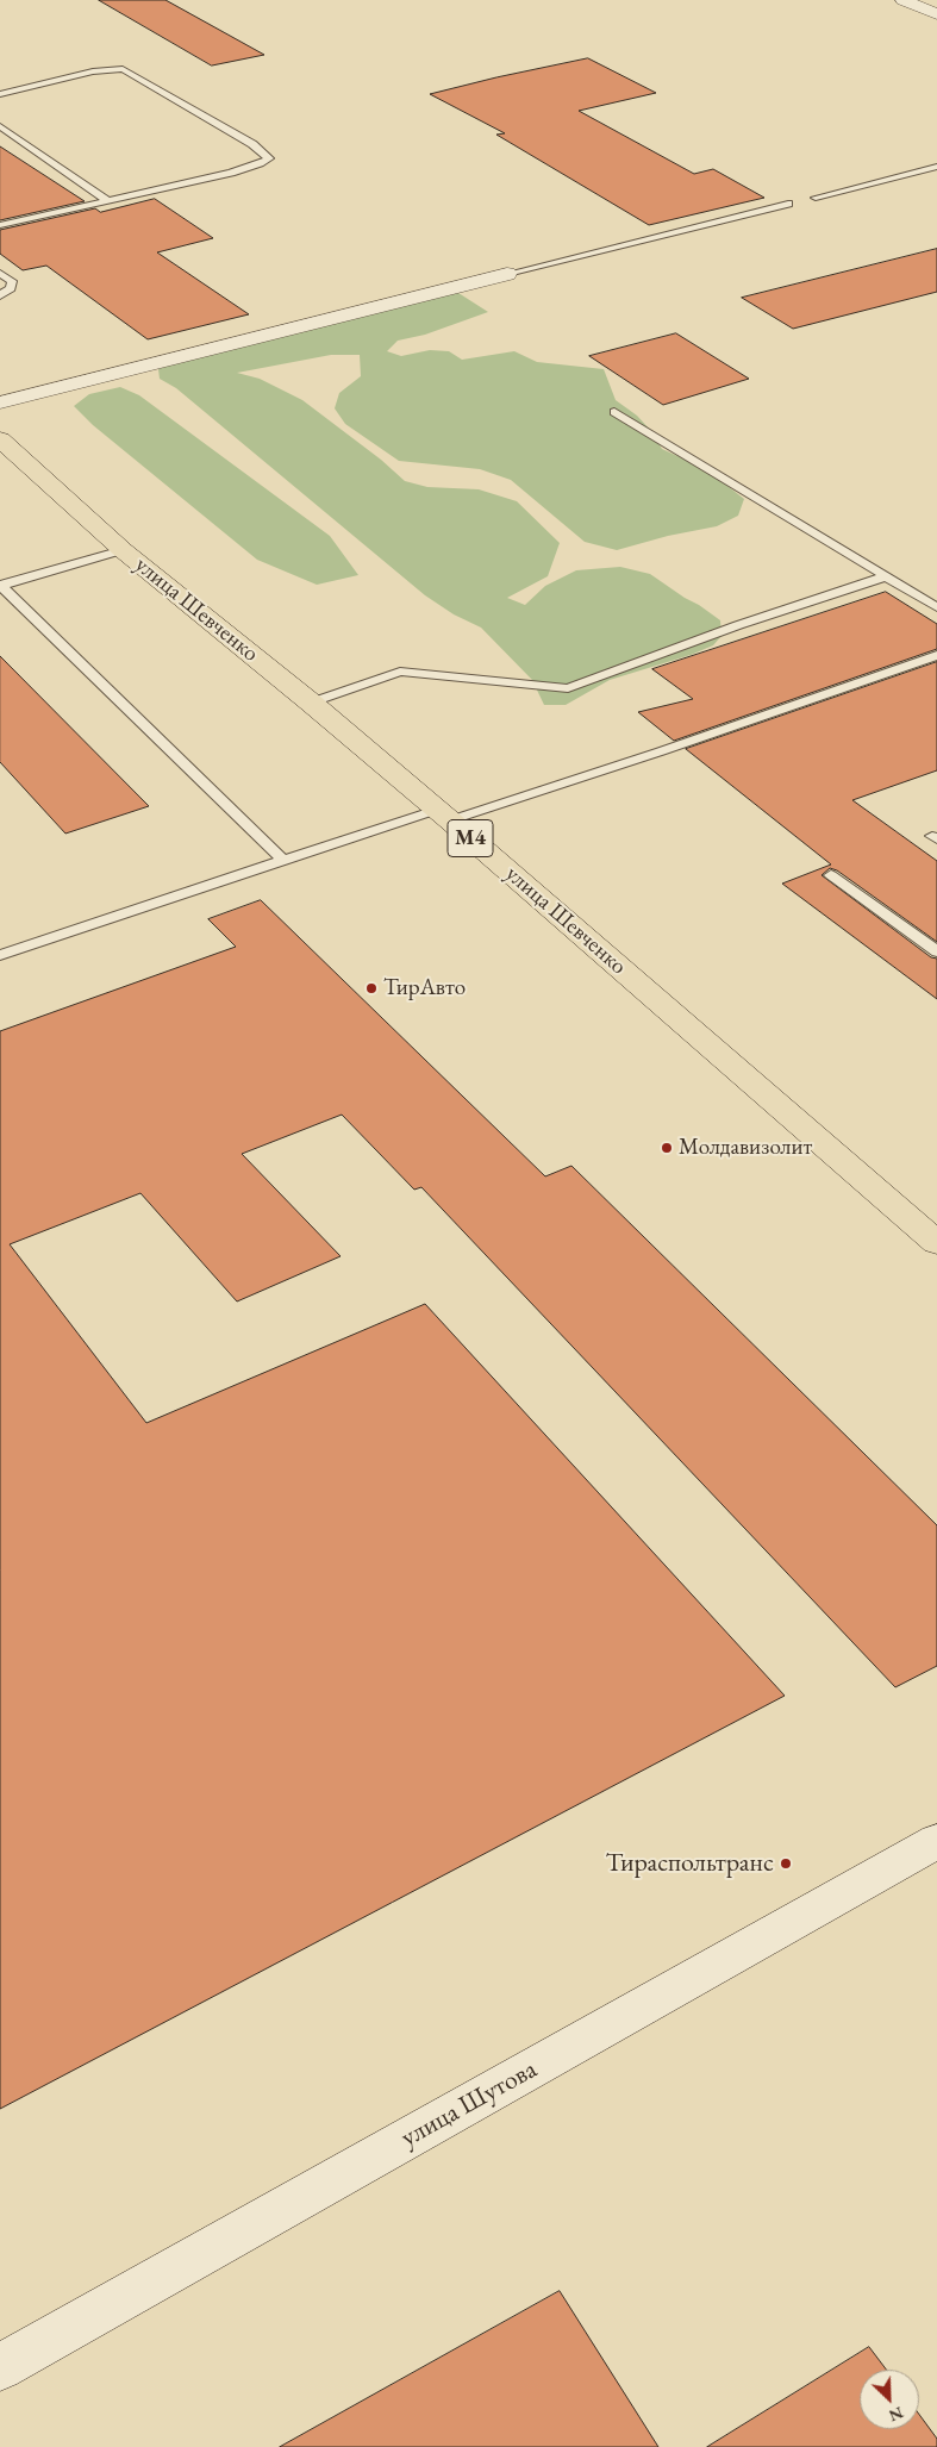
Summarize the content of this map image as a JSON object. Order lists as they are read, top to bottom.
{
  "streets": {
    "highway": ["улица Шевченко", "M4"],
    "street": ["улица Шутова"]
  },
  "places": ["ТирАвто", "Молдавизолит", "Тираспольтранс"],
  "north": "bottom right"
}
